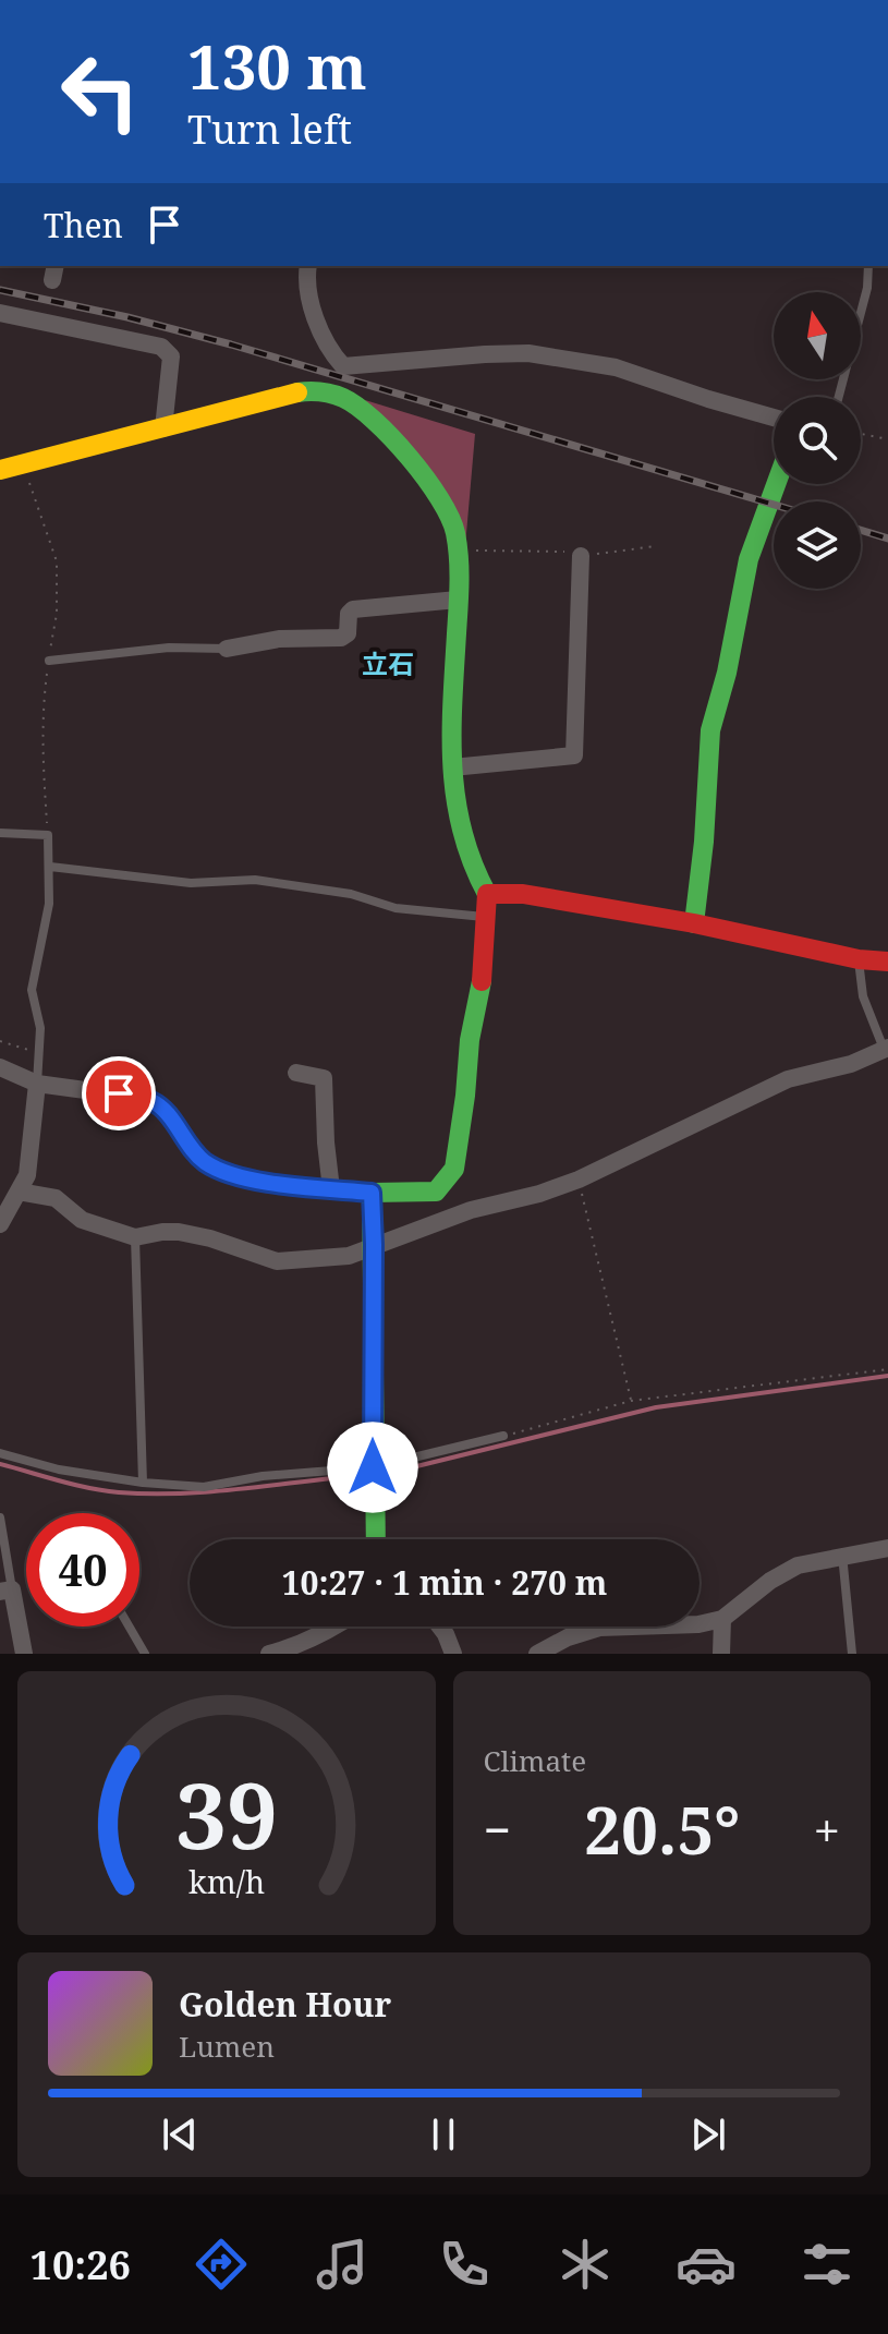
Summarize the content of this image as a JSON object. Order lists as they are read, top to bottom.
{
  "districts": ["立石"],
  "north": "top",
  "page": {
    "turn": ["130 m", "Turn left"],
    "then": "Then",
    "limit": "40",
    "trip": "10:27 · 1 min · 270 m",
    "tile": "Climate",
    "heat": ["−", "20.5°", "+"],
    "song": ["Golden Hour", "Lumen"],
    "tabs": "10:26",
    "gauge": ["39", "km/h"]
  }
}
